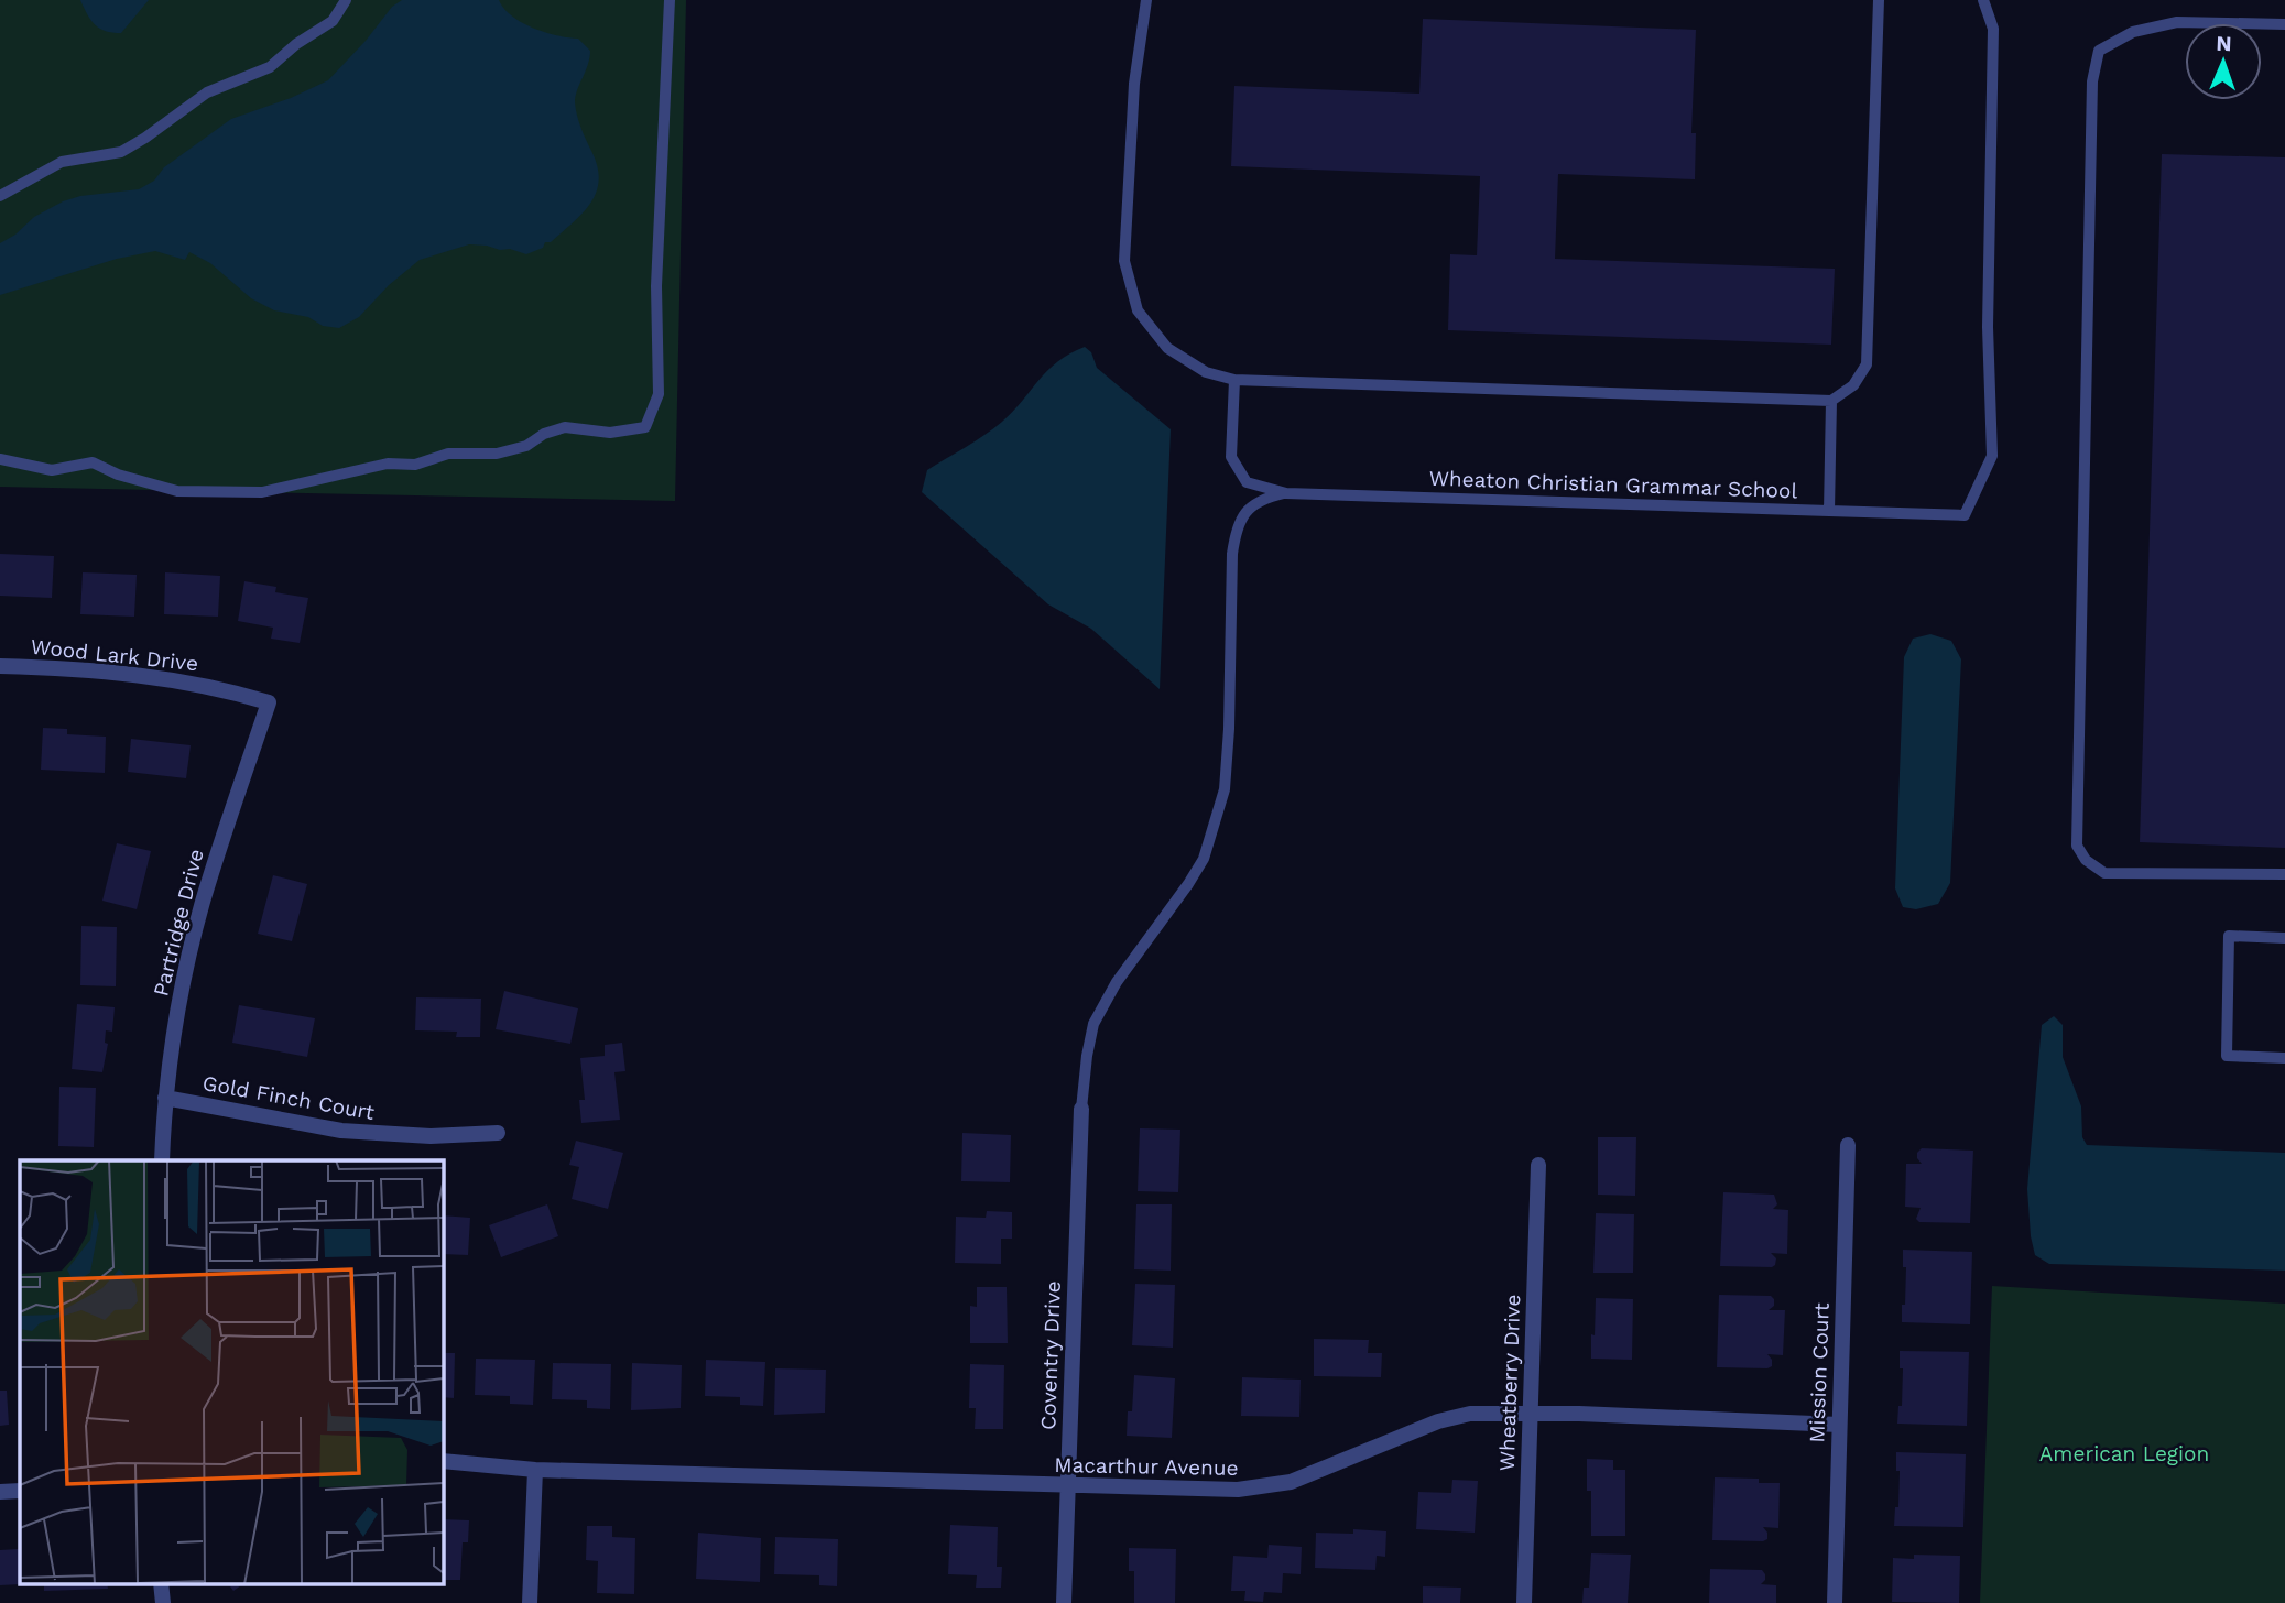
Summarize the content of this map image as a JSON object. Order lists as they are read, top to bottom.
{
  "streets": {
    "street": [
      "Wood Lark Drive",
      "Partridge Drive",
      "Gold Finch Court",
      "Coventry Drive",
      "Mission Court",
      "Wheatberry Drive",
      "Macarthur Avenue"
    ],
    "lane": ["Wheaton Christian Grammar School"]
  },
  "crossings": [
    ["Wheaton Christian Grammar School", "Coventry Drive"],
    ["Wood Lark Drive", "Partridge Drive"],
    ["Partridge Drive", "Gold Finch Court"],
    ["Coventry Drive", "Macarthur Avenue"],
    ["Mission Court", "Macarthur Avenue"],
    ["Wheatberry Drive", "Macarthur Avenue"]
  ],
  "parks": ["American Legion"],
  "north": "top"
}
